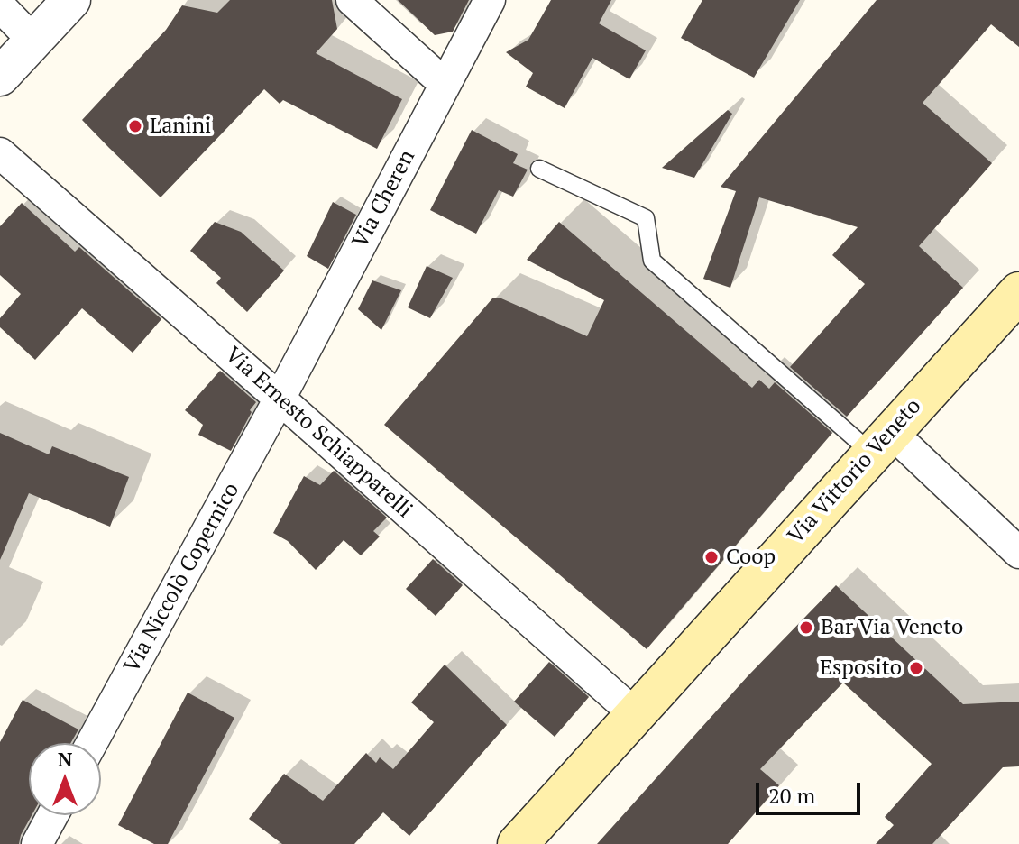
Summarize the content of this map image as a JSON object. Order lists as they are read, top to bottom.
{
  "streets": {
    "main road": ["Via Vittorio Veneto"],
    "street": ["Via Cheren", "Via Ernesto Schiapparelli", "Via Niccolò Copernico"]
  },
  "crossings": [
    ["Via Cheren", "Via Ernesto Schiapparelli"],
    ["Via Cheren", "Via Niccolò Copernico"],
    ["Via Ernesto Schiapparelli", "Via Vittorio Veneto"],
    ["Via Ernesto Schiapparelli", "Via Niccolò Copernico"]
  ],
  "places": [
    "Lanini",
    "Coop",
    "Bar Via Veneto",
    "Esposito"
  ],
  "scale_bar": "20 m",
  "north": "top"
}
